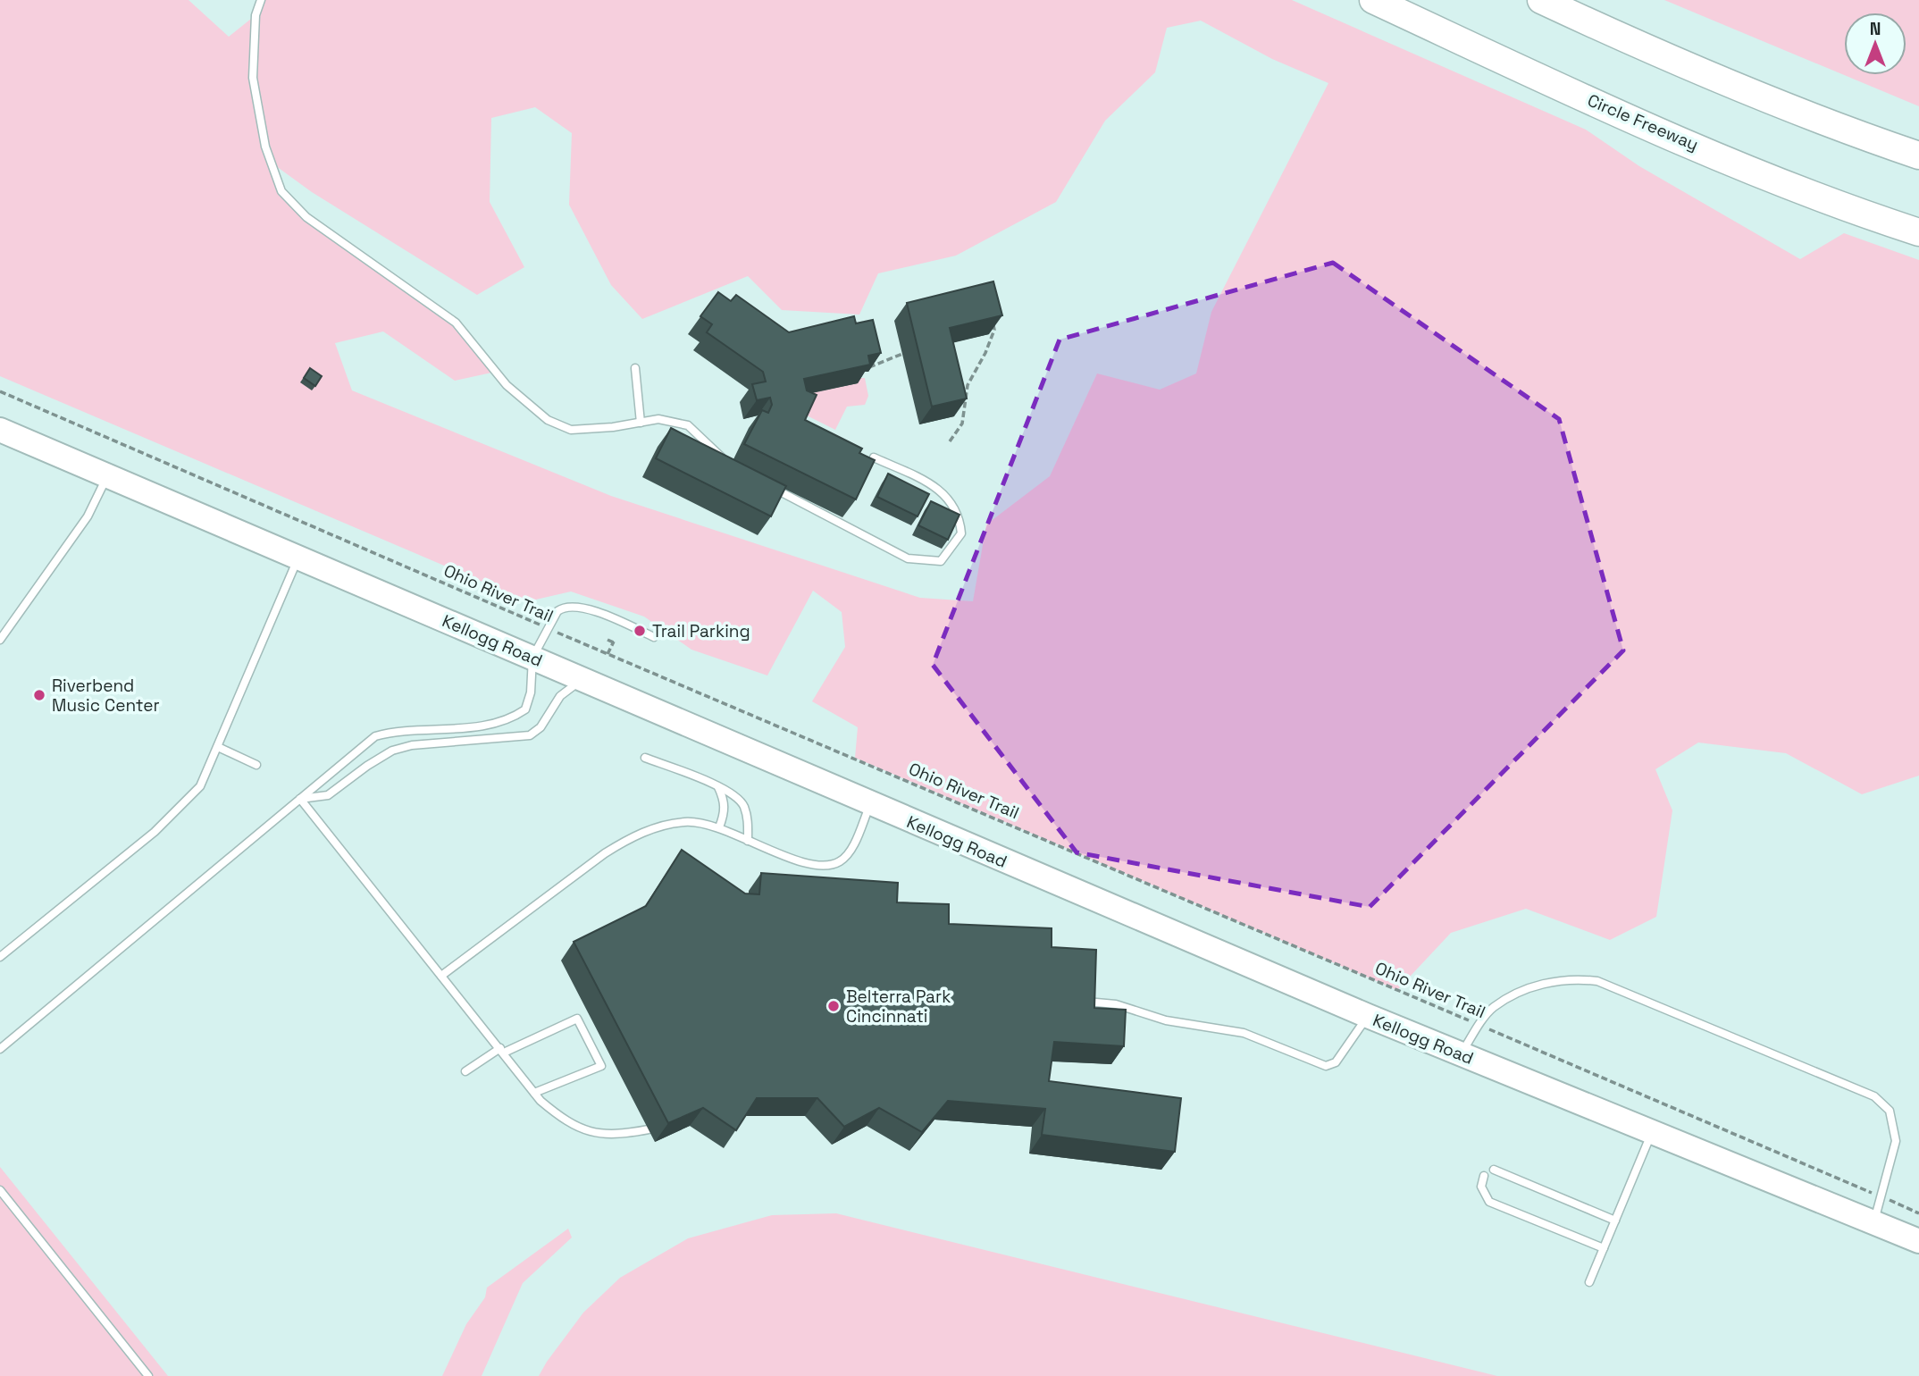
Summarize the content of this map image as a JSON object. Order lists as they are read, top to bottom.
{
  "streets": {
    "highway": ["Circle Freeway"],
    "main road": ["Kellogg Road"],
    "path": ["Ohio River Trail"]
  },
  "places": ["Trail Parking", "Riverbend Music Center", "Belterra Park Cincinnati"],
  "north": "top"
}
